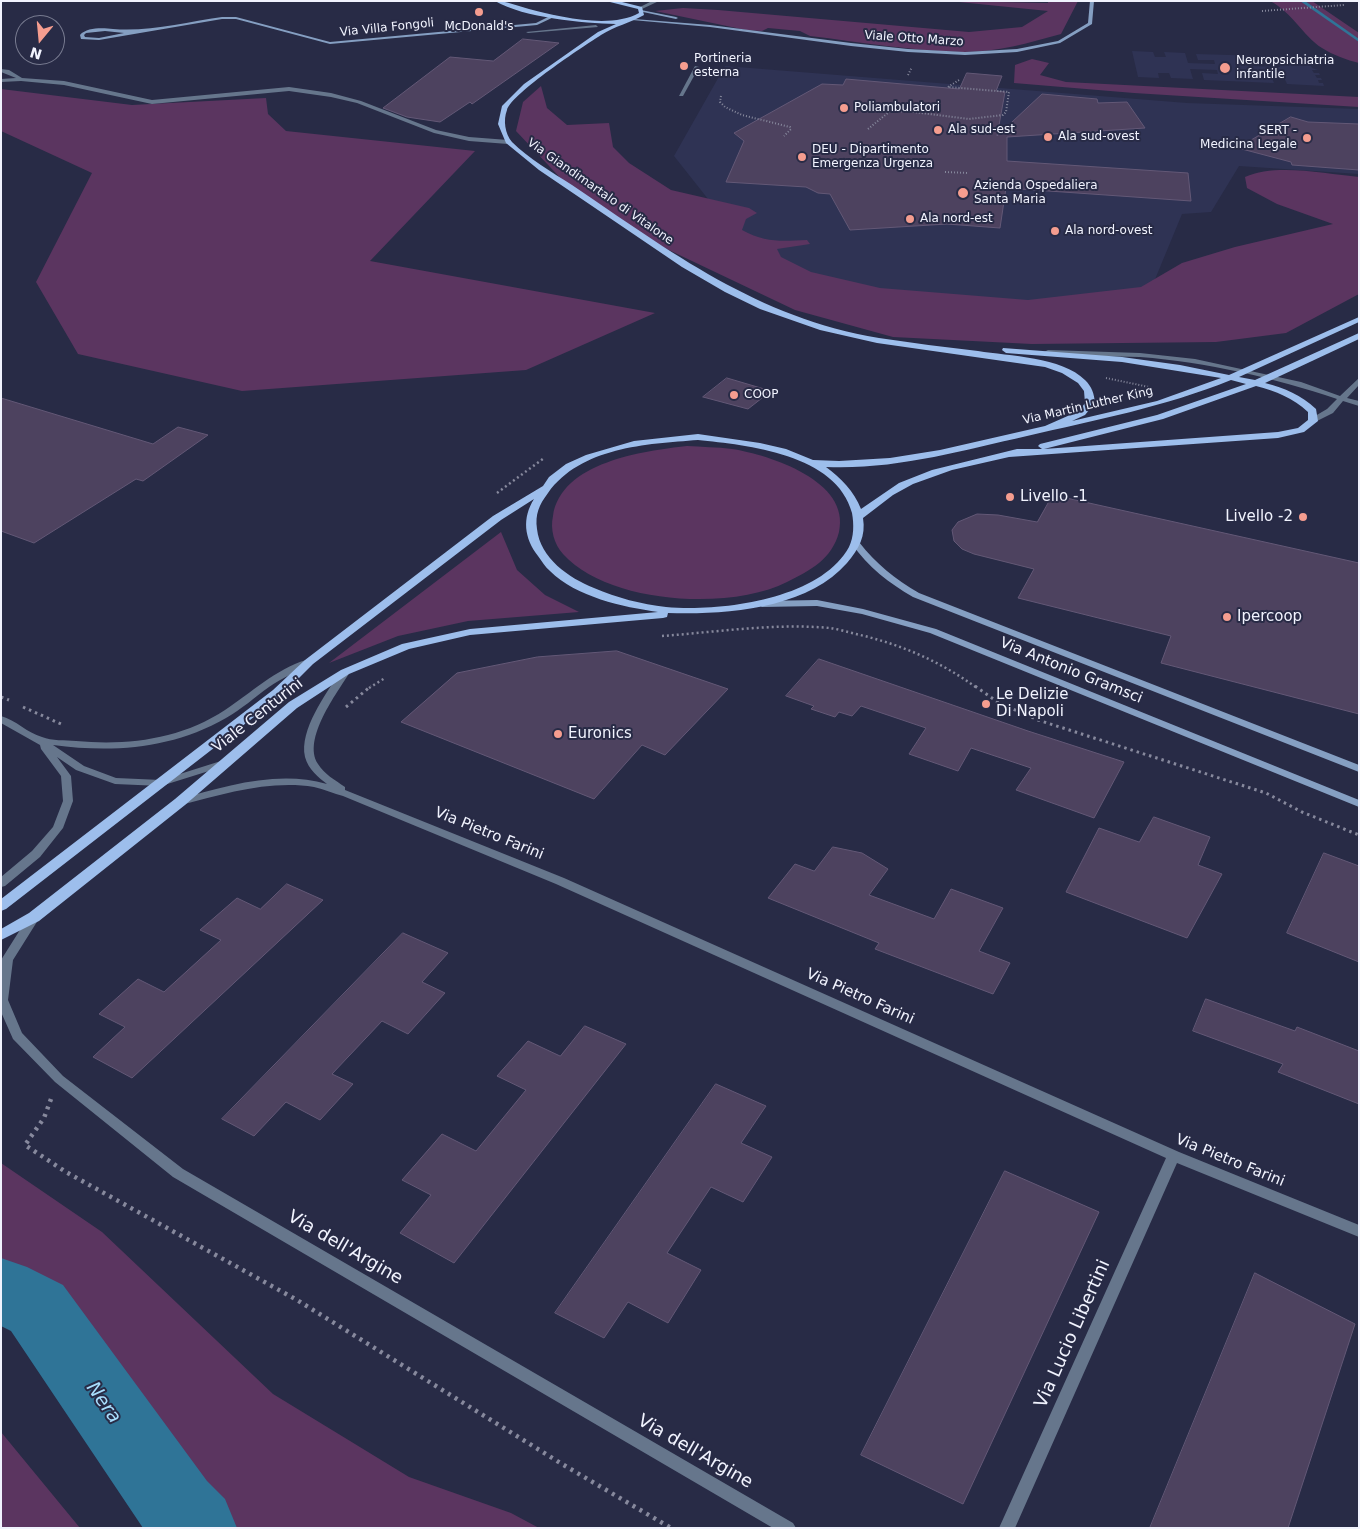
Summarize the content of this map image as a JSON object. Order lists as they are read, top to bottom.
{
  "streets": {
    "main road": ["Via Giandimartalo di Vitalone", "Via Martin Luther King", "Viale Centurini"],
    "street": [
      "Via Villa Fongoli",
      "Viale Otto Marzo",
      "Via Antonio Gramsci",
      "Via Pietro Farini",
      "Via dell'Argine",
      "Via Lucio Libertini"
    ]
  },
  "crossings": [
    ["Viale Centurini", "Via Pietro Farini"],
    ["Viale Centurini", "Via dell'Argine"],
    ["Via Pietro Farini", "Via Lucio Libertini"]
  ],
  "water": ["Nera"],
  "places": [
    "McDonald's",
    "Portineria esterna",
    "Neuropsichiatria infantile",
    "Poliambulatori",
    "Ala sud-est",
    "Ala sud-ovest",
    "SERT - Medicina Legale",
    "DEU - Dipartimento Emergenza Urgenza",
    "Azienda Ospedaliera Santa Maria",
    "Ala nord-est",
    "Ala nord-ovest",
    "COOP",
    "Livello -1",
    "Livello -2",
    "Ipercoop",
    "Le Delizie Di Napoli",
    "Euronics"
  ],
  "north": "bottom"
}
